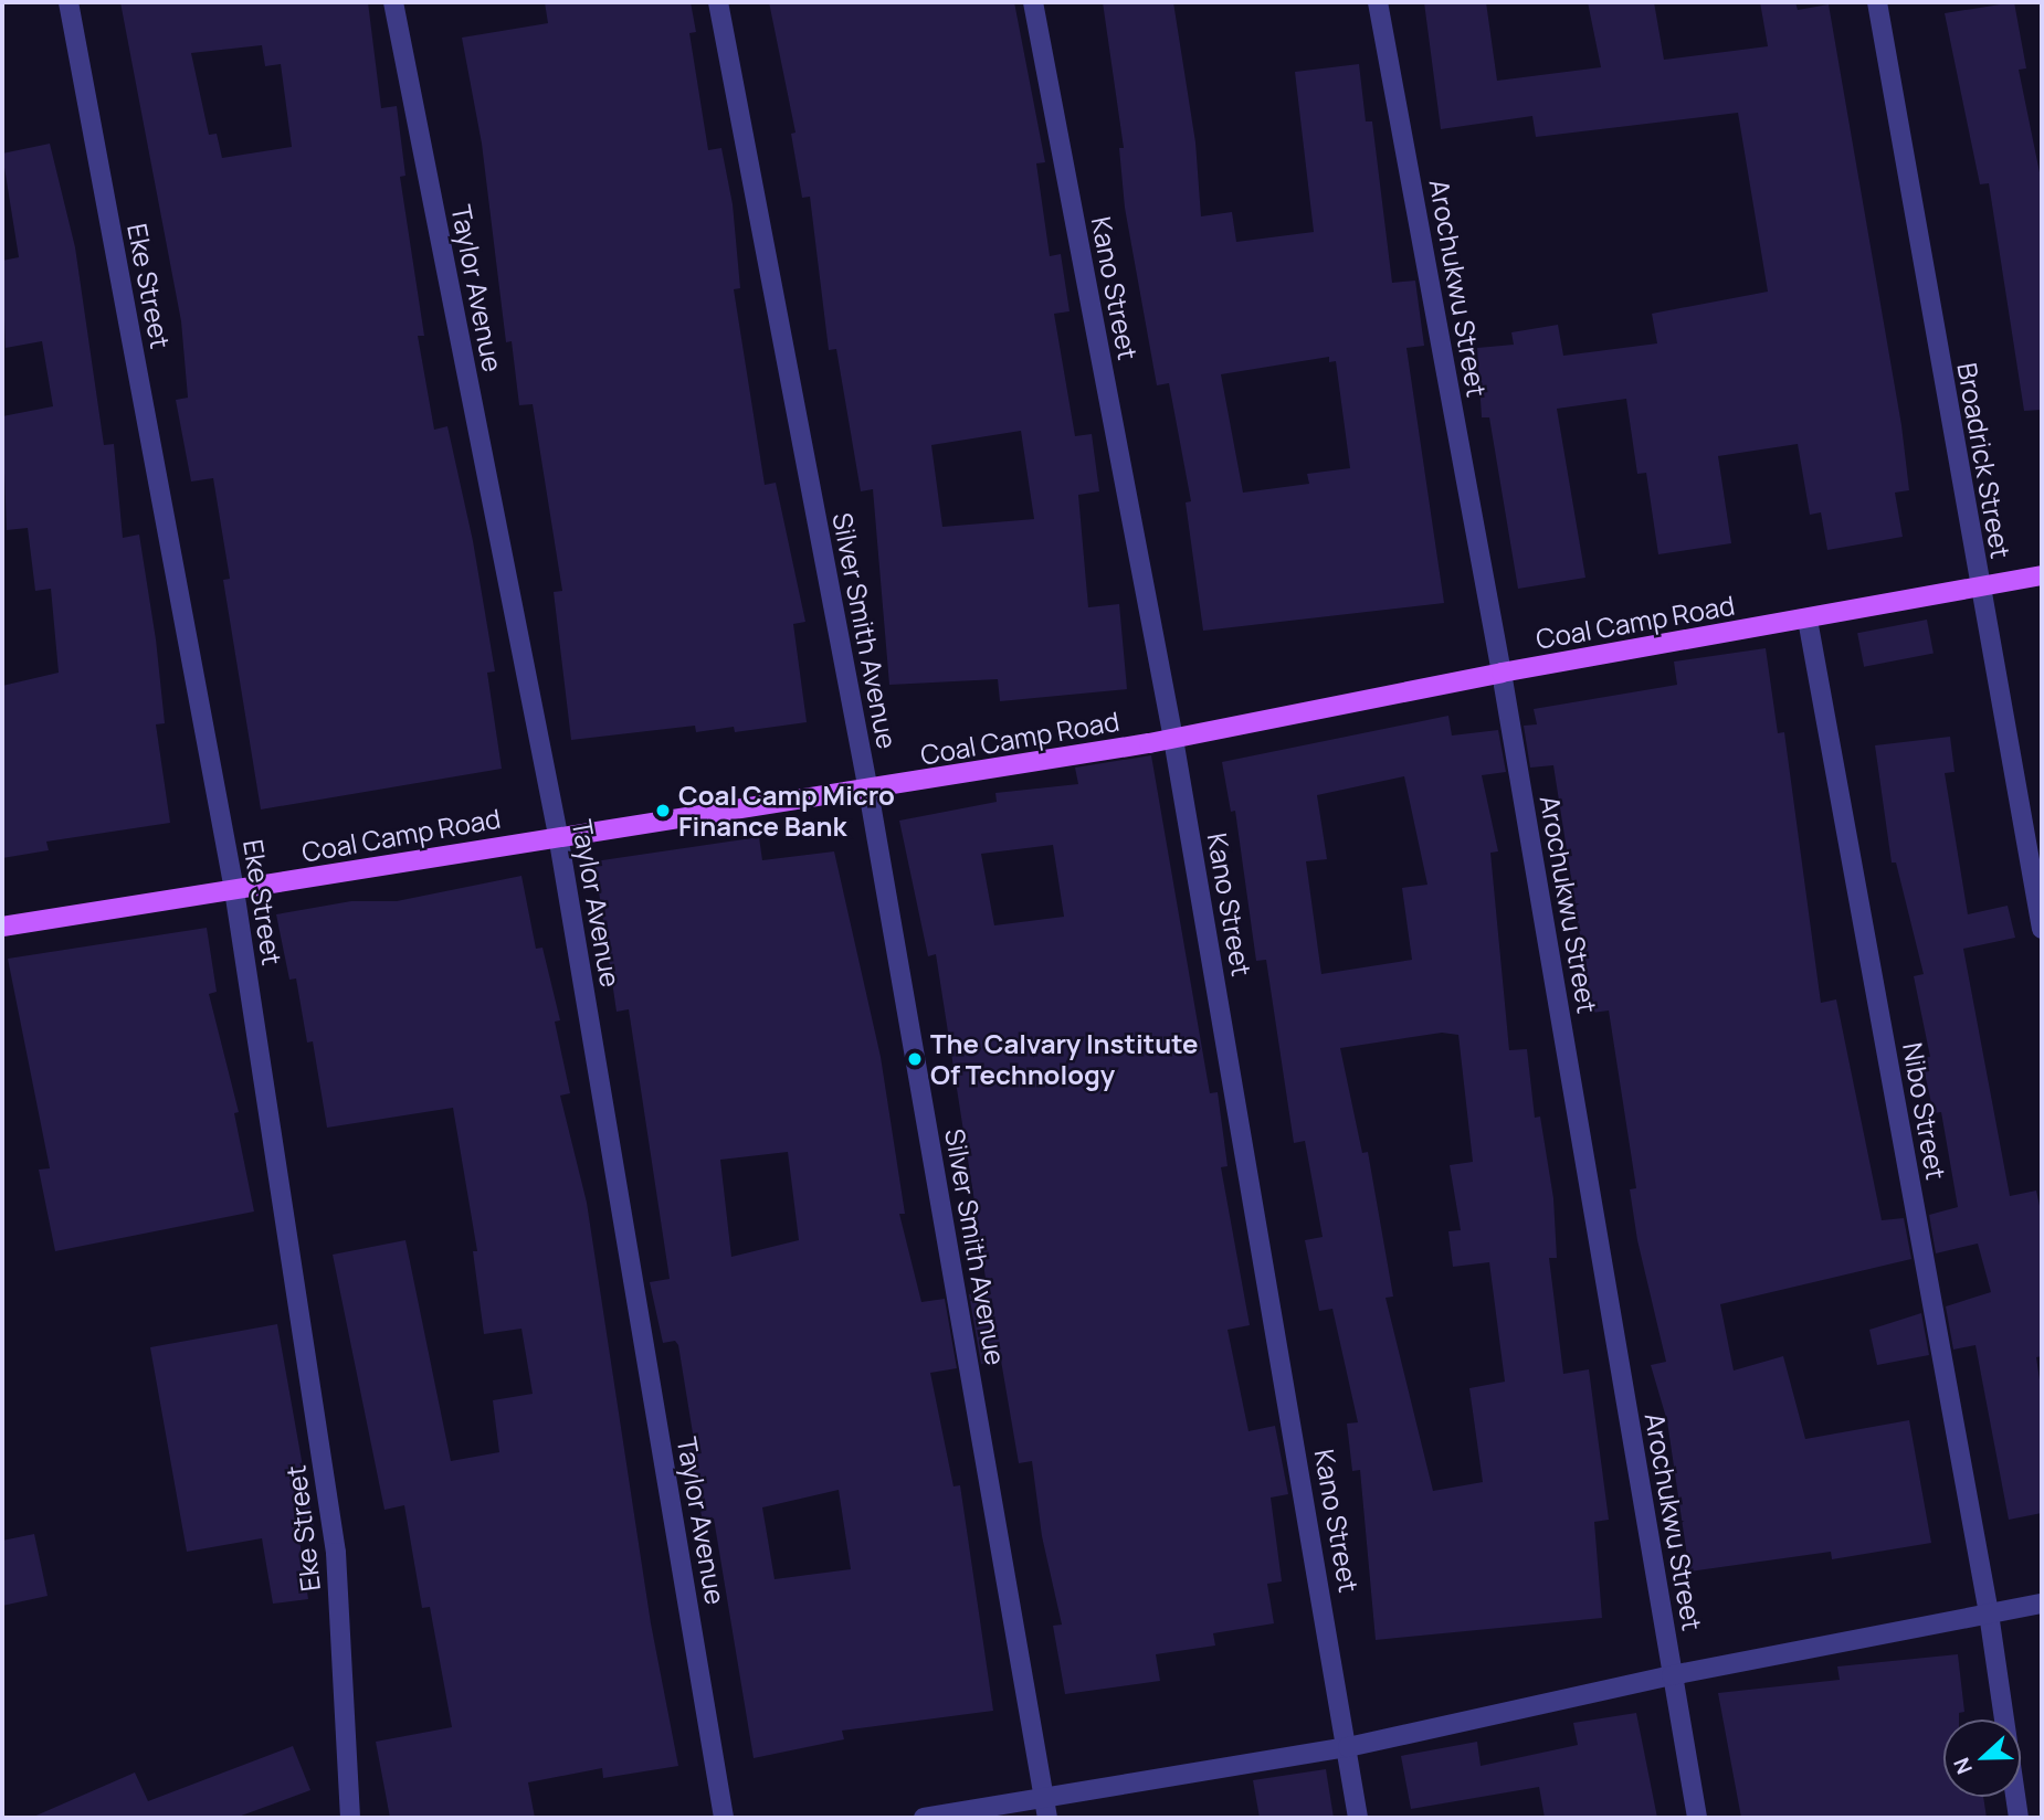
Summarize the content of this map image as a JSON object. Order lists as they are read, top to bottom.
{
  "streets": {
    "main road": ["Coal Camp Road"],
    "street": [
      "Eke Street",
      "Taylor Avenue",
      "Kano Street",
      "Arochukwu Street",
      "Broadrick Street",
      "Silver Smith Avenue",
      "Nibo Street"
    ]
  },
  "crossings": [
    ["Eke Street", "Coal Camp Road"],
    ["Taylor Avenue", "Coal Camp Road"],
    ["Kano Street", "Coal Camp Road"],
    ["Arochukwu Street", "Coal Camp Road"],
    ["Broadrick Street", "Coal Camp Road"],
    ["Coal Camp Road", "Silver Smith Avenue"],
    ["Coal Camp Road", "Nibo Street"]
  ],
  "places": ["Coal Camp Micro Finance Bank", "The Calvary Institute Of Technology"],
  "north": "left"
}
